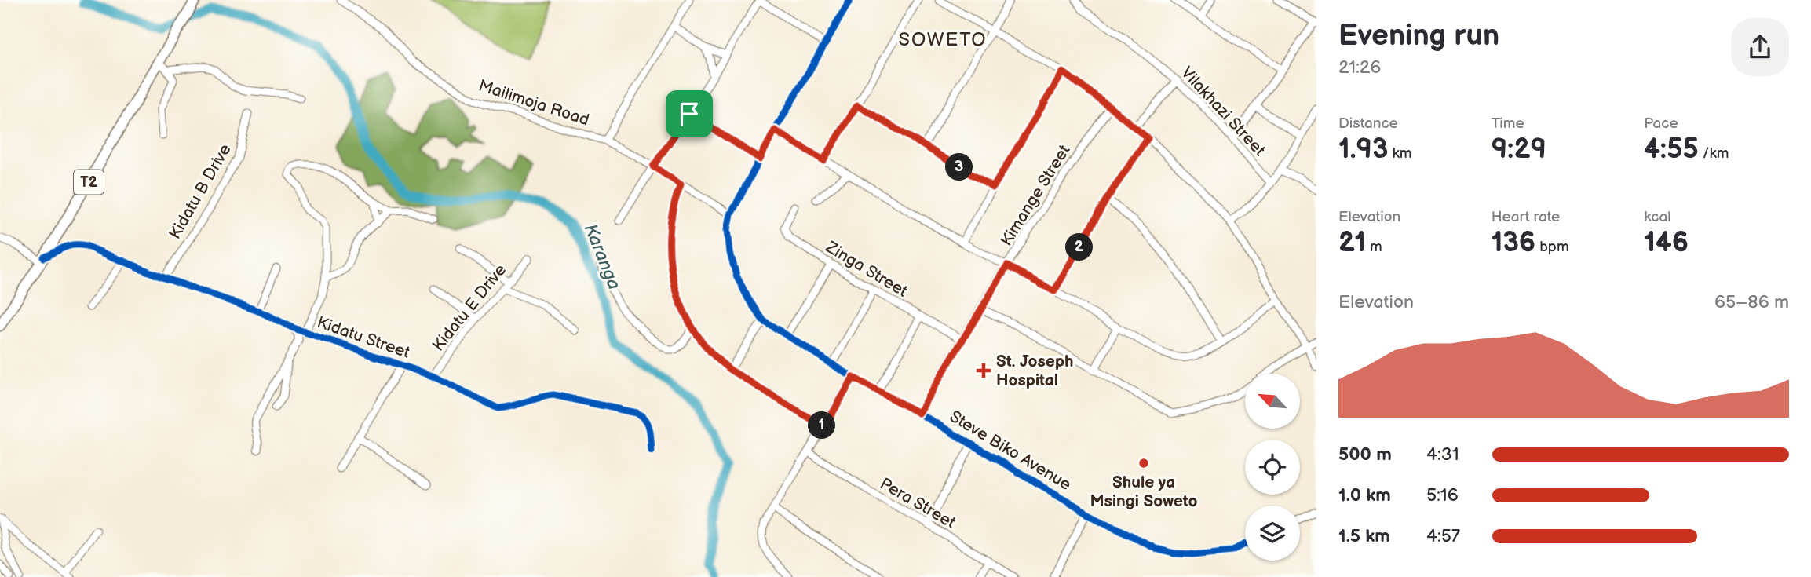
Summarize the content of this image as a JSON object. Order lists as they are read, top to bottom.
{
  "streets": {
    "highway": ["T2"],
    "street": [
      "Mailimoja Road",
      "Vilakhazi Street",
      "Kidatu B Drive",
      "Kimange Street",
      "Zinga Street",
      "Kidatu E Drive",
      "Kidatu Street",
      "Steve Biko Avenue",
      "Pera Street"
    ]
  },
  "crossings": [
    ["Mailimoja Road", "Steve Biko Avenue"],
    ["T2", "Kidatu Street"],
    ["Kidatu B Drive", "Kidatu Street"],
    ["Kimange Street", "Zinga Street"],
    ["Kimange Street", "Steve Biko Avenue"],
    ["Kidatu E Drive", "Kidatu Street"]
  ],
  "districts": ["SOWETO"],
  "water": ["Karanga"],
  "places": {
    "health": ["St. Joseph Hospital"],
    "other": ["Shule ya Msingi Soweto"]
  },
  "north": "top left",
  "page": {
    "heading": ["Evening run", "21:26"],
    "stats": [
      ["Distance", "1.93 km"],
      ["Time", "9:29"],
      ["Pace", "4:55 /km"],
      ["Elevation", "21 m"],
      ["Heart rate", "136 bpm"],
      ["kcal", "146"]
    ],
    "pins": ["3", "2", "1"],
    "chart": ["Elevation", "65–86 m"],
    "list": [
      {
        "name": "500 m",
        "note": "4:31"
      },
      {
        "name": "1.0 km",
        "note": "5:16"
      },
      {
        "name": "1.5 km",
        "note": "4:57"
      }
    ]
  }
}
